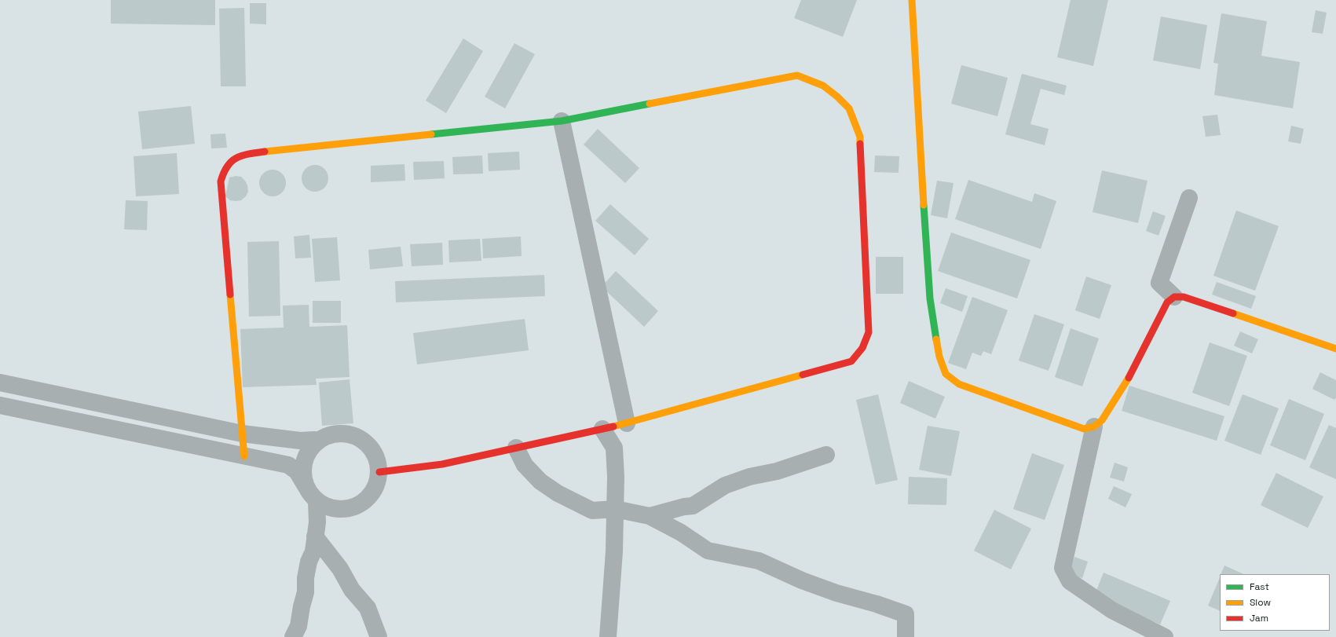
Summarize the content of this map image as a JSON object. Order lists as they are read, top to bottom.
{
  "legend": ["Fast", "Slow", "Jam"]
}
